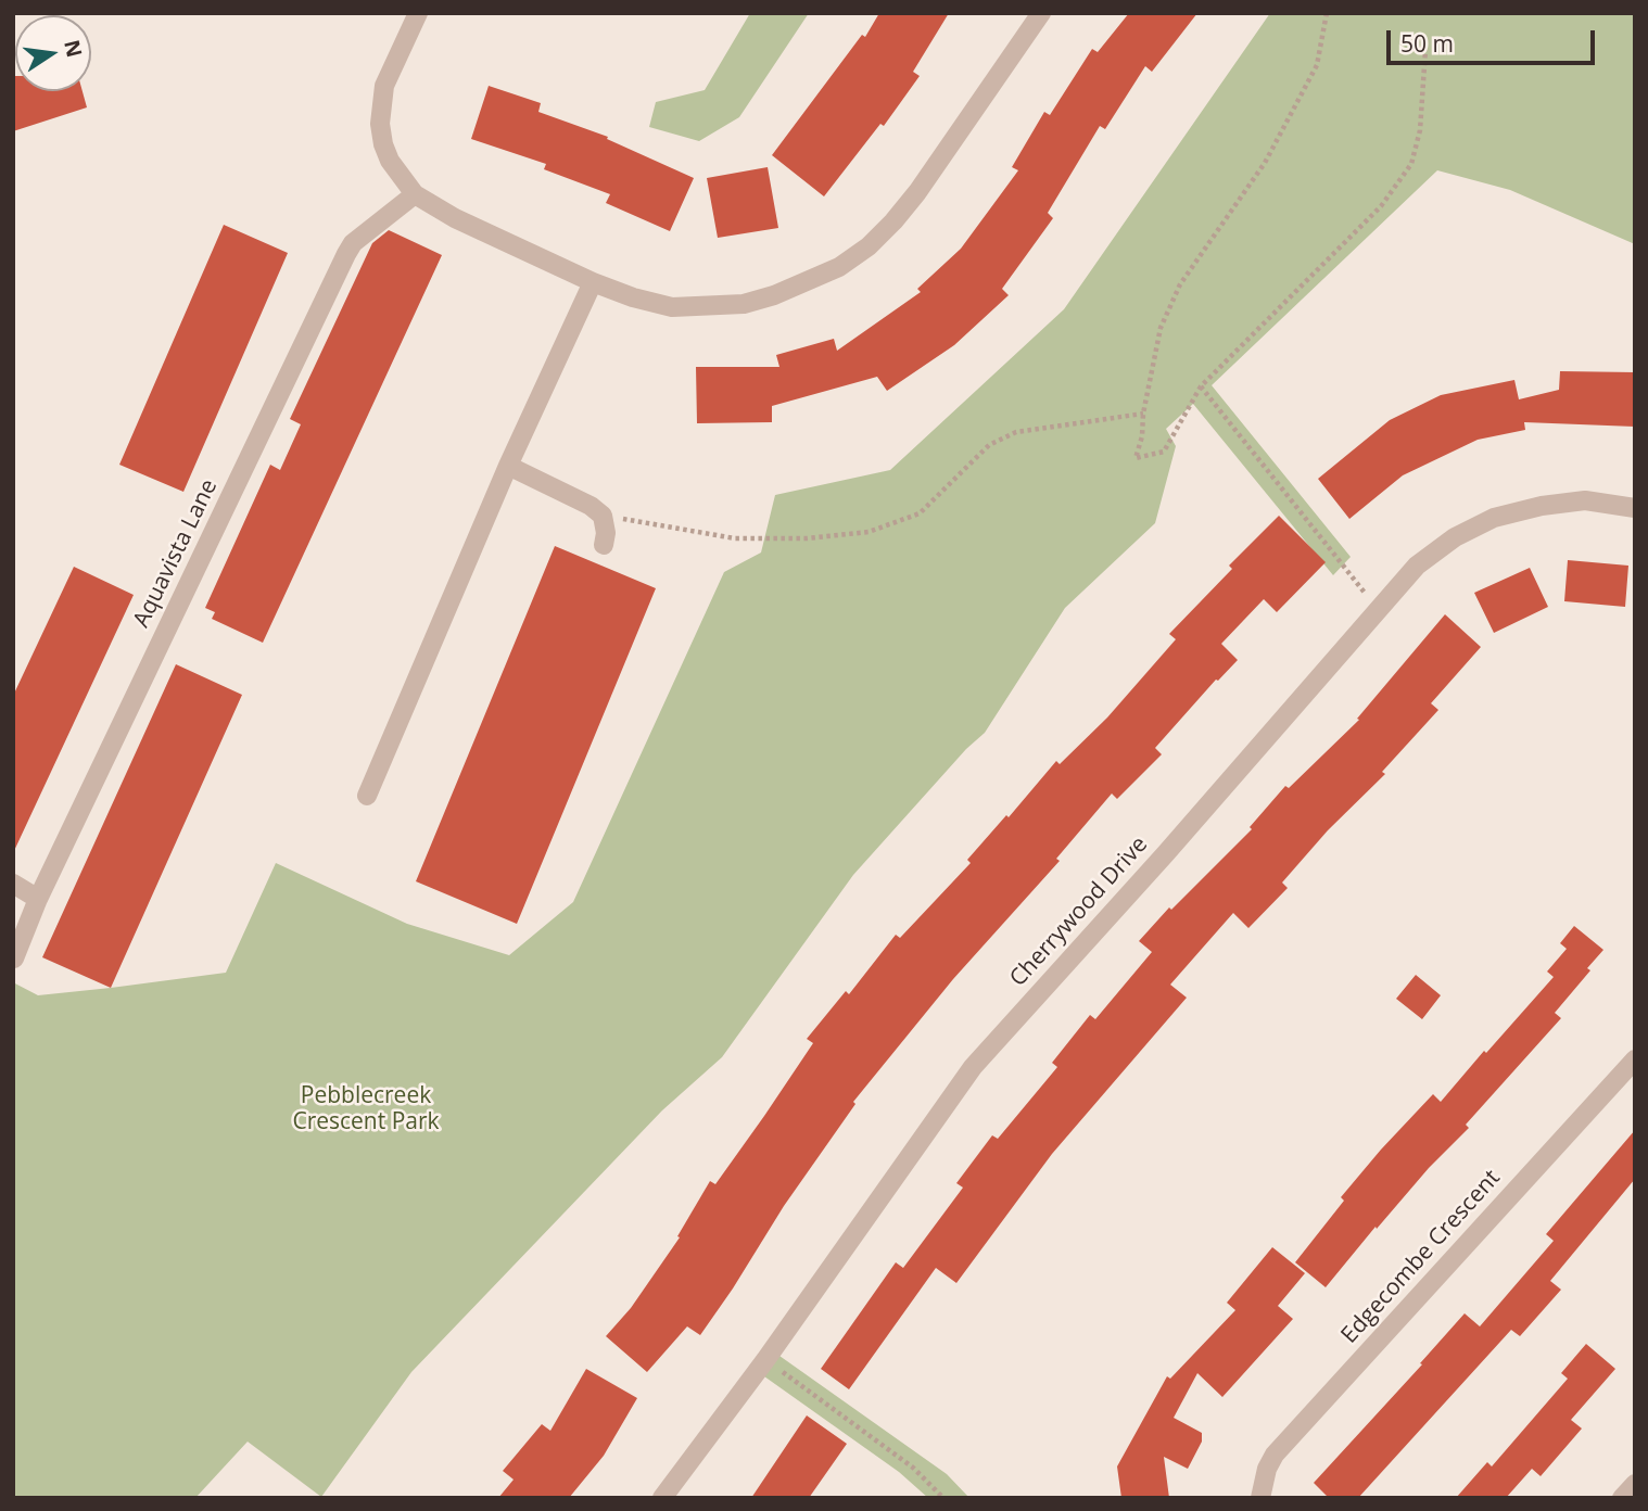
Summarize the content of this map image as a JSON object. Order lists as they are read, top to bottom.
{
  "streets": {
    "street": ["Aquavista Lane", "Cherrywood Drive", "Edgecombe Crescent"]
  },
  "parks": ["Pebblecreek Crescent Park"],
  "scale_bar": "50 m",
  "north": "right"
}
